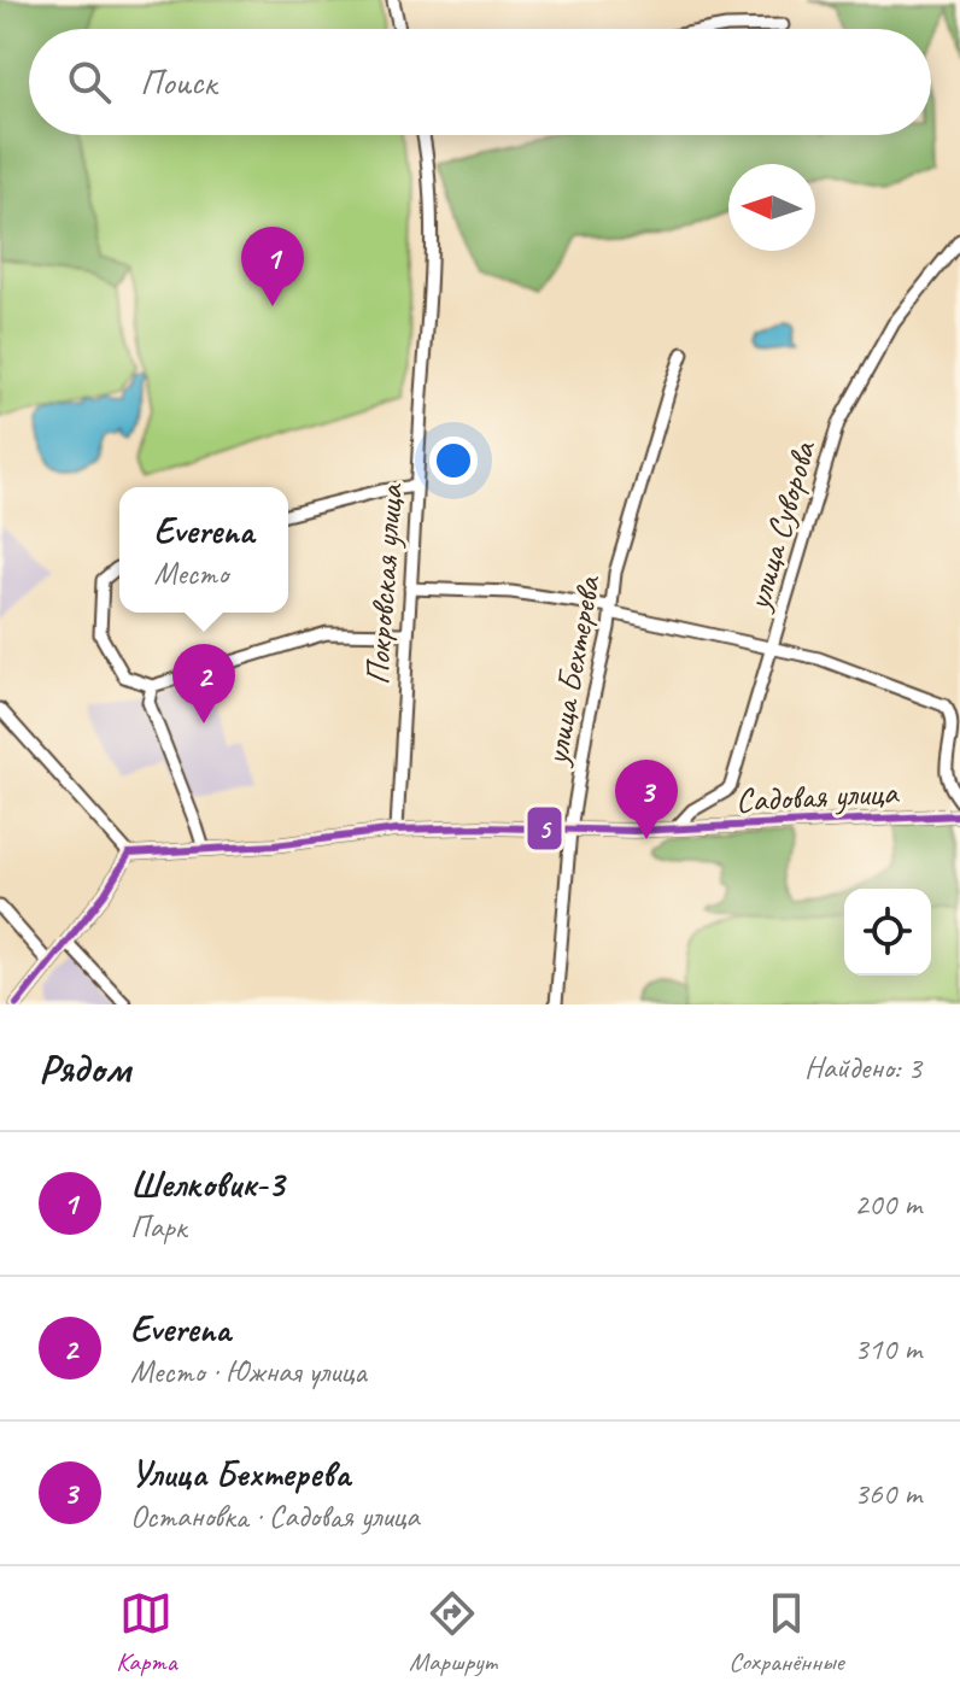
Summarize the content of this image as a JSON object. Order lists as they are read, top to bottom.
{
  "streets": {
    "street": [
      "улица Суворова",
      "Покровская улица",
      "улица Бехтерева",
      "Садовая улица"
    ]
  },
  "crossings": [
    ["улица Суворова", "Садовая улица"],
    ["Покровская улица", "Садовая улица"],
    ["улица Бехтерева", "Садовая улица"]
  ],
  "lines": ["transit line 5"],
  "north": "left",
  "page": {
    "search": "Поиск",
    "pins": ["1", "2", "3"],
    "popup": ["Everena", "Место"],
    "heading": ["Рядом", "Найдено: 3"],
    "list": [
      {
        "mark": "1",
        "name": "Шелковик-3",
        "note": "Парк",
        "value": "200 m"
      },
      {
        "mark": "2",
        "name": "Everena",
        "note": "Место · Южная улица",
        "value": "310 m"
      },
      {
        "mark": "3",
        "name": "Улица Бехтерева",
        "note": "Остановка · Садовая улица",
        "value": "360 m"
      }
    ],
    "nav": ["Карта", "Маршрут", "Сохранённые"]
  }
}
